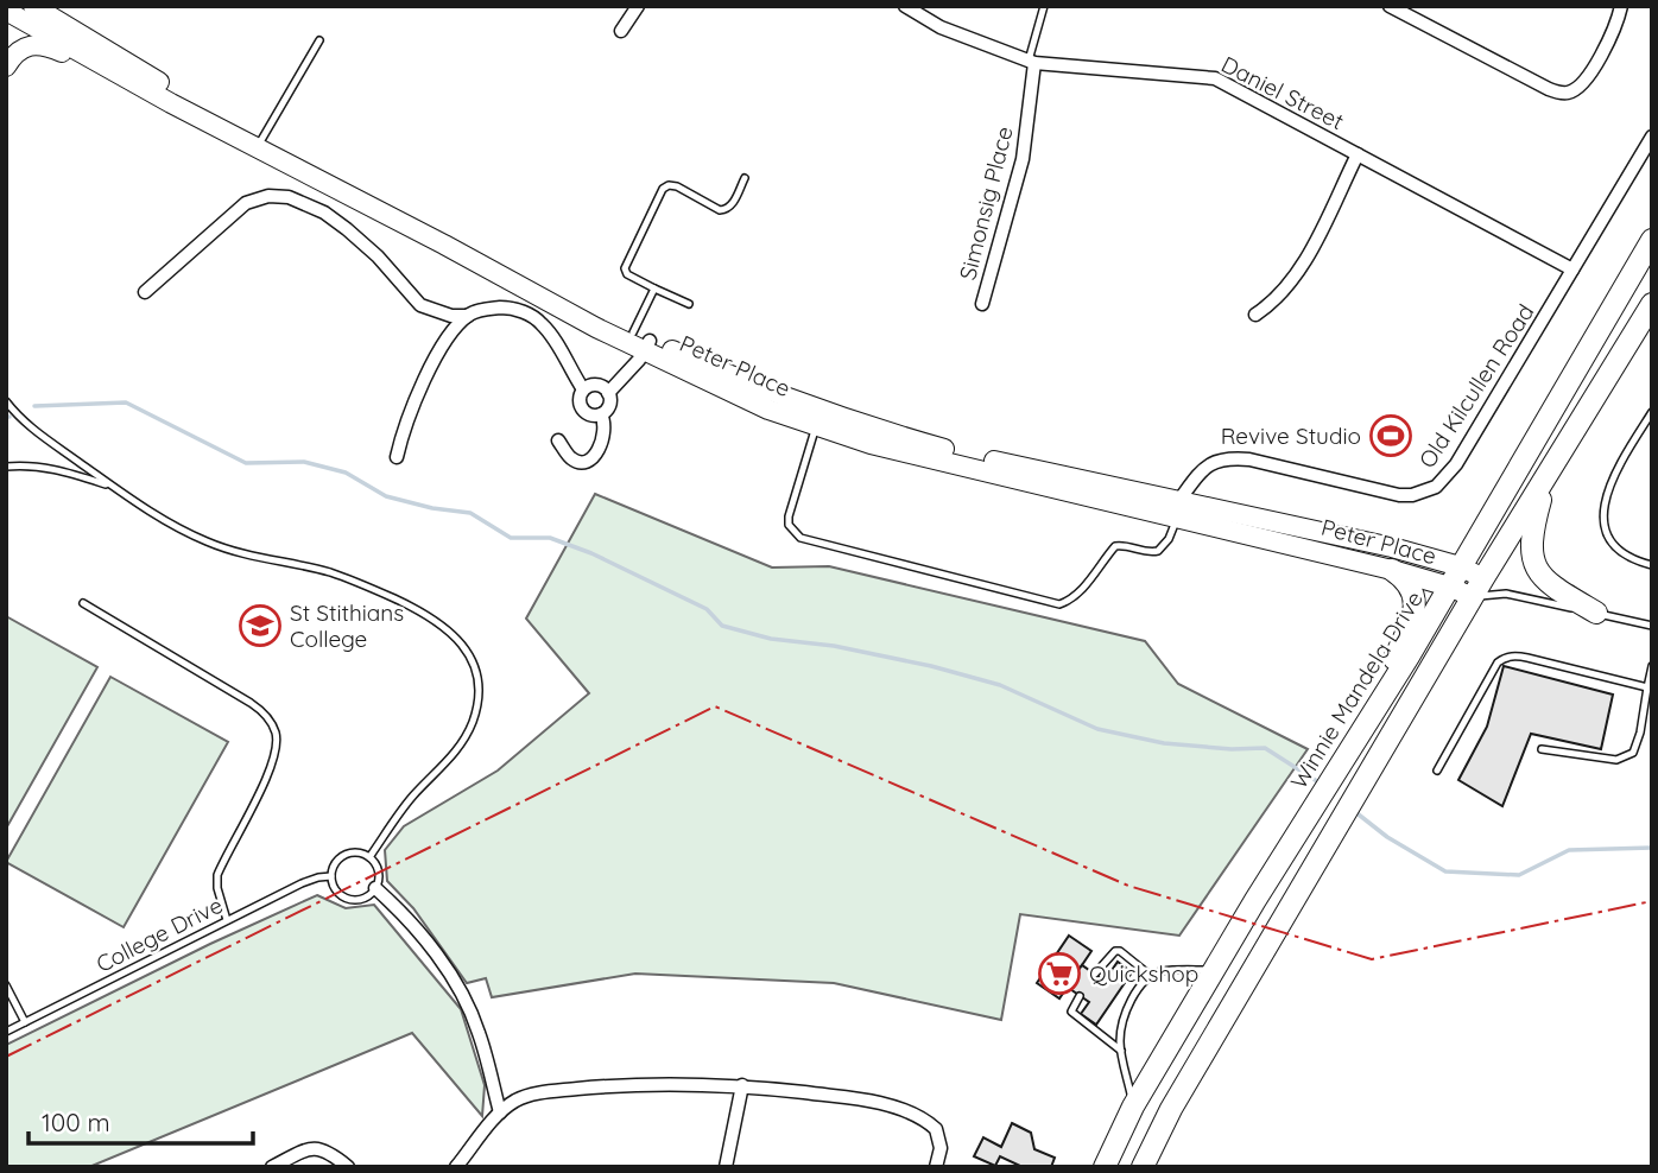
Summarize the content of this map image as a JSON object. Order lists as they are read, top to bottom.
{
  "streets": {
    "main road": ["Peter Place", "Winnie Mandela Drive"],
    "street": ["Daniel Street", "Simonsig Place", "Old Kilcullen Road"],
    "lane": ["College Drive"]
  },
  "crossings": [
    ["Daniel Street", "Simonsig Place"],
    ["Daniel Street", "Old Kilcullen Road"],
    ["Peter Place", "Old Kilcullen Road"],
    ["Peter Place", "Winnie Mandela Drive"]
  ],
  "places": {
    "sports": ["Revive Studio"],
    "school or university": ["St Stithians College"],
    "supermarket": ["Quickshop"]
  },
  "scale_bar": "100 m"
}
